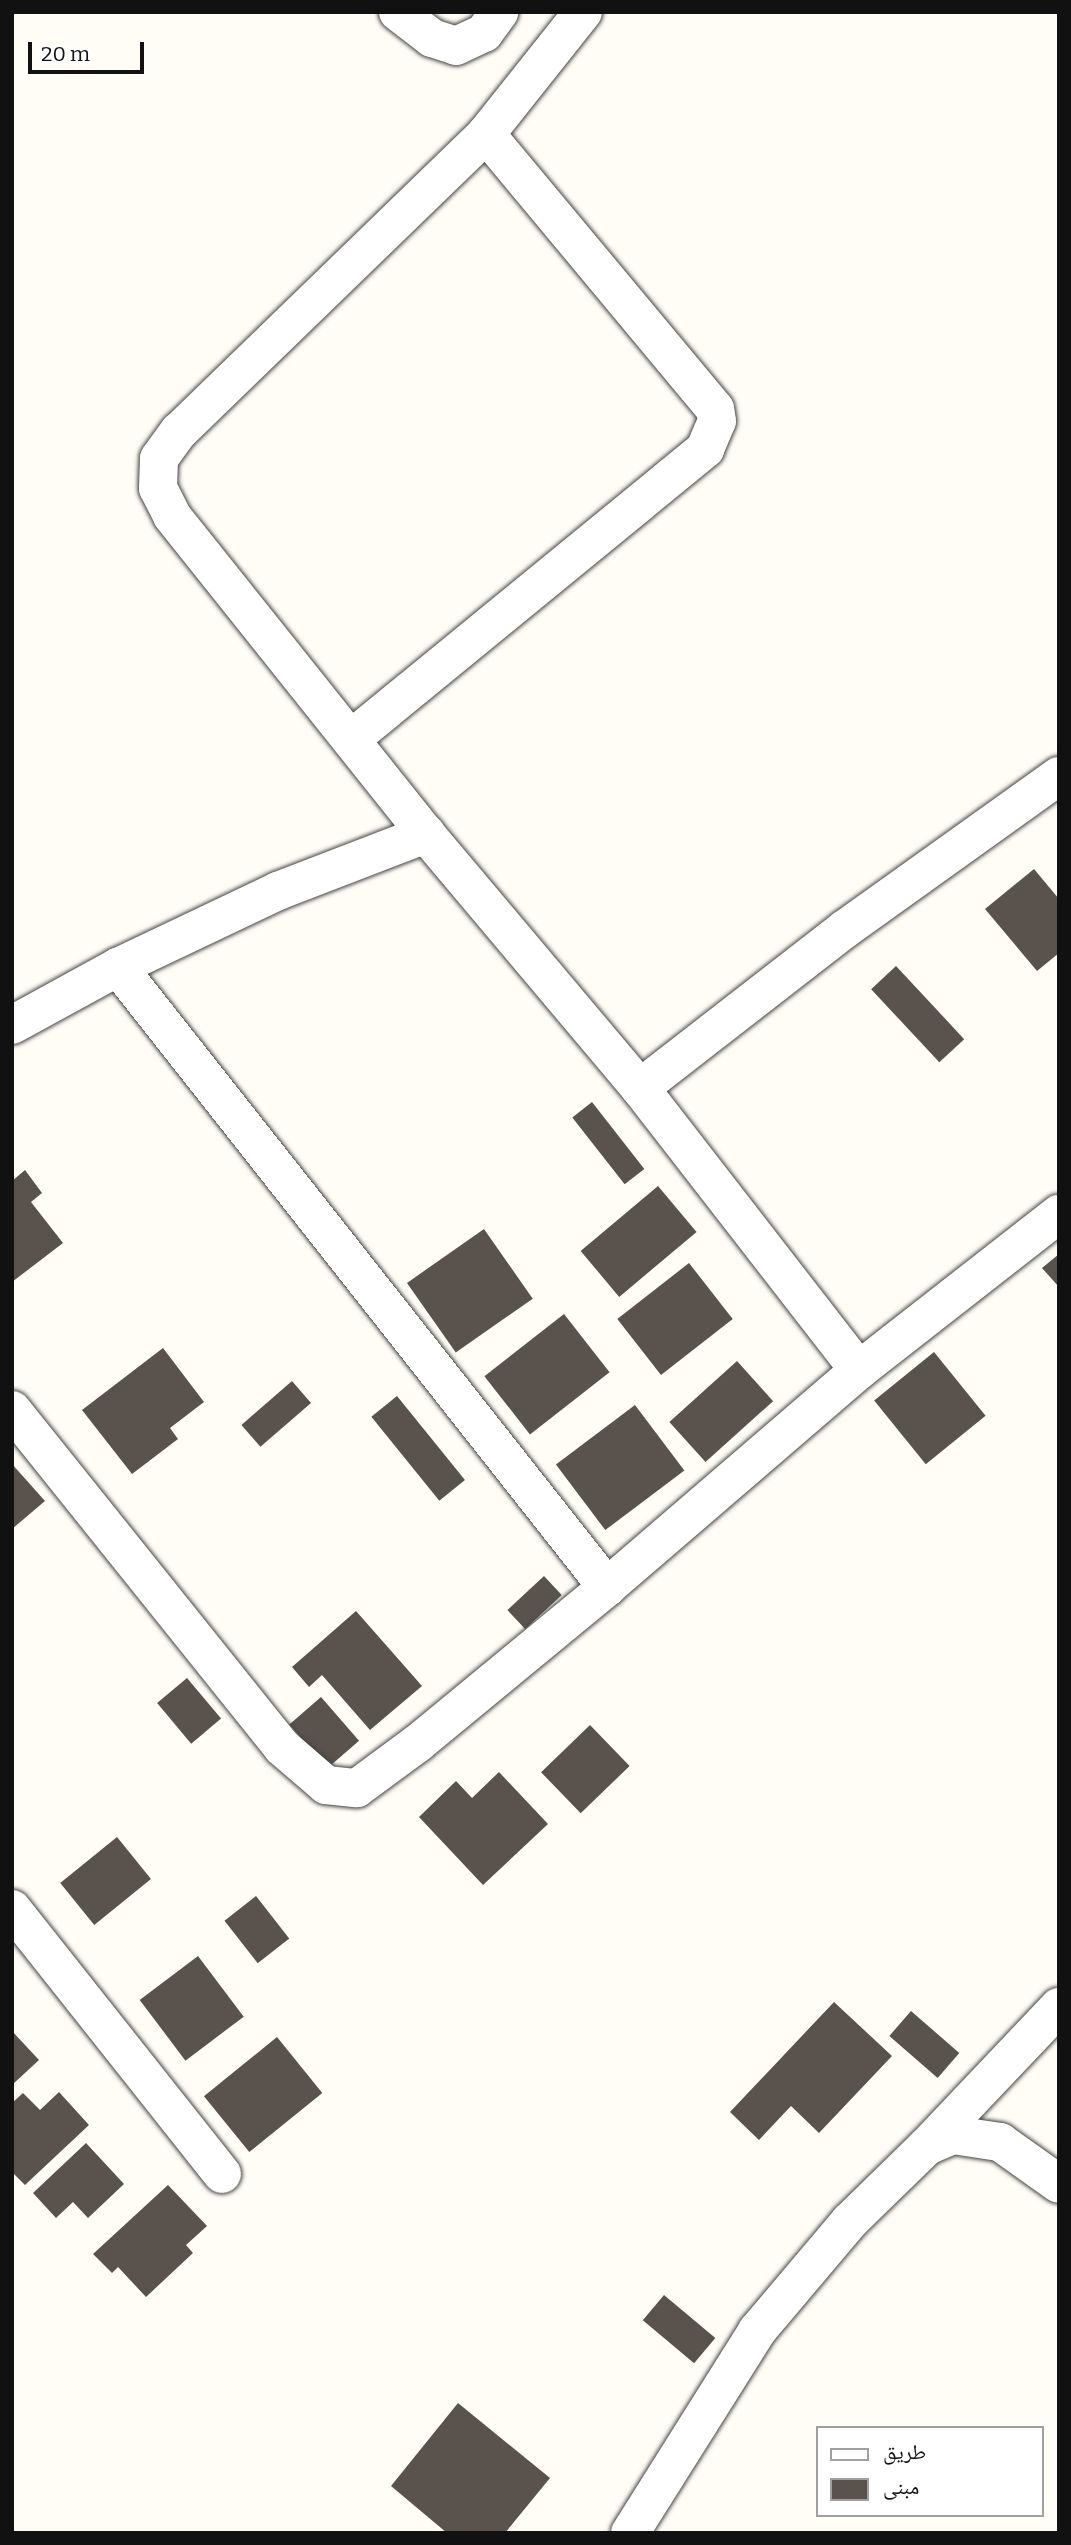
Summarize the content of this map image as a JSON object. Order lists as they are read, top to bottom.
{
  "legend": ["طريق", "مبنى"],
  "scale_bar": "20 m"
}
